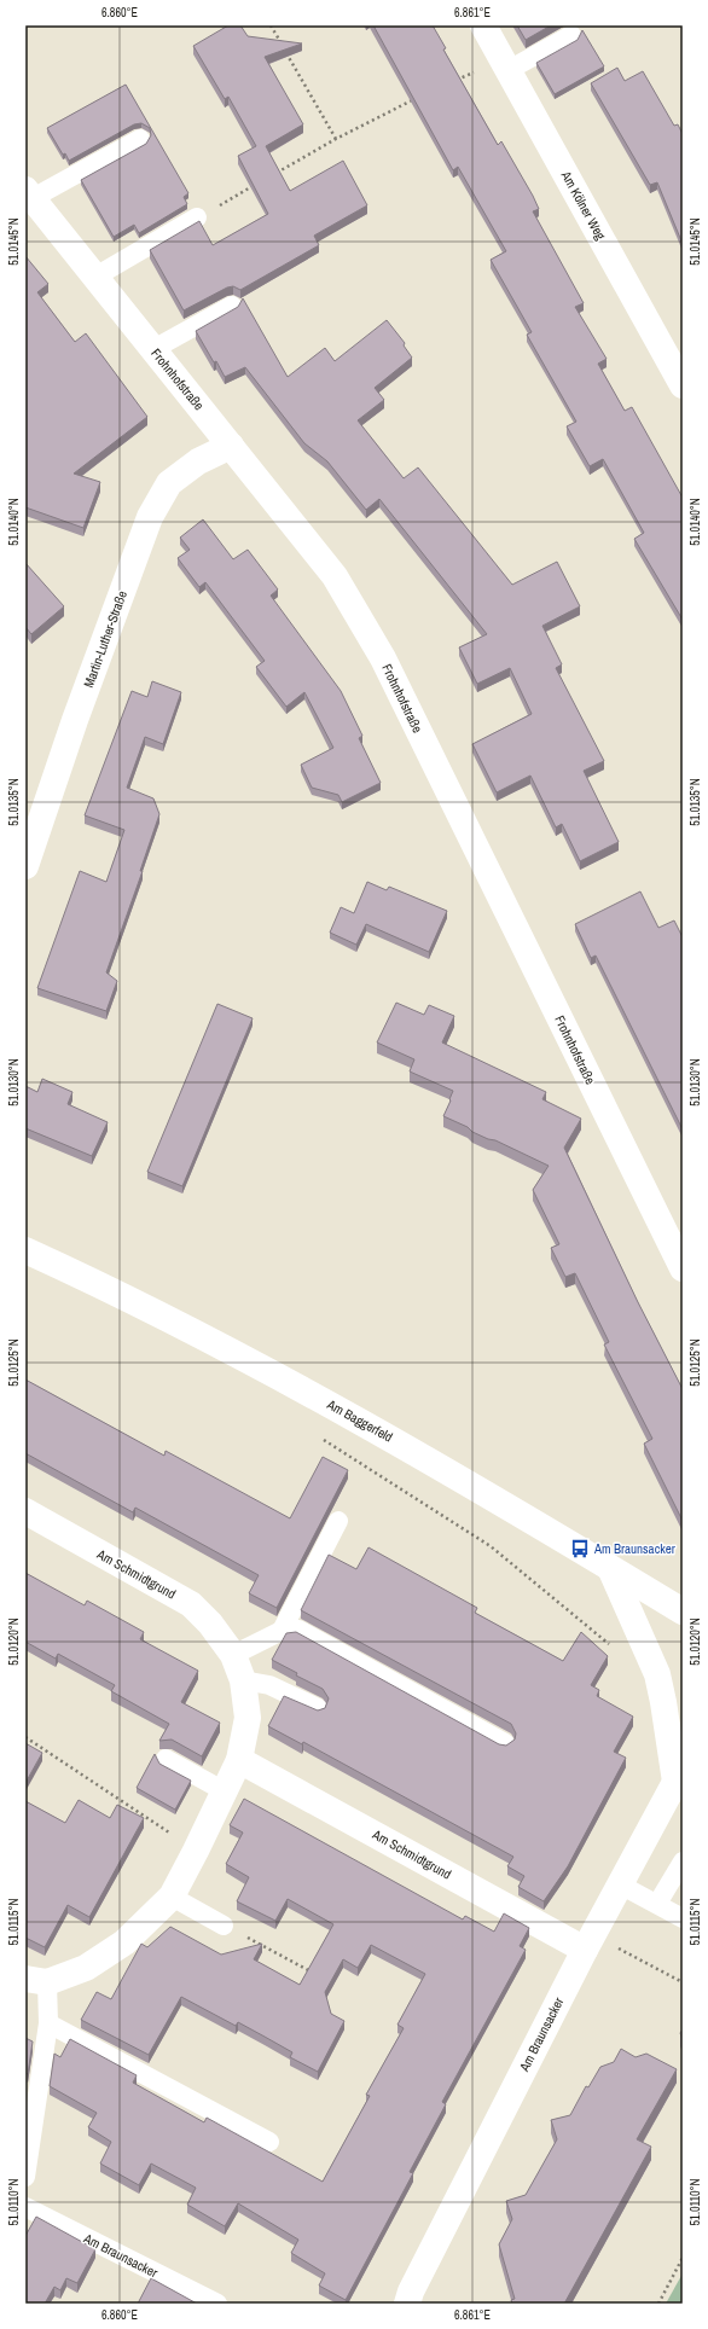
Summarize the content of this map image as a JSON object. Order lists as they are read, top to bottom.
{
  "streets": {
    "street": [
      "Am Kölner Weg",
      "Frohnhofstraße",
      "Martin-Luther-Straße",
      "Am Baggerfeld",
      "Am Schmidtgrund",
      "Am Braunsacker"
    ]
  },
  "crossings": [
    ["Frohnhofstraße", "Martin-Luther-Straße"],
    ["Am Schmidtgrund", "Am Braunsacker"]
  ],
  "places": {
    "bus stop": ["Am Braunsacker"]
  },
  "coordinates": [
    "6.860°E",
    "6.861°E",
    "51.0145°N",
    "51.0140°N",
    "51.0135°N",
    "51.0130°N",
    "51.0125°N",
    "51.0120°N",
    "51.0115°N",
    "51.0110°N"
  ]
}
